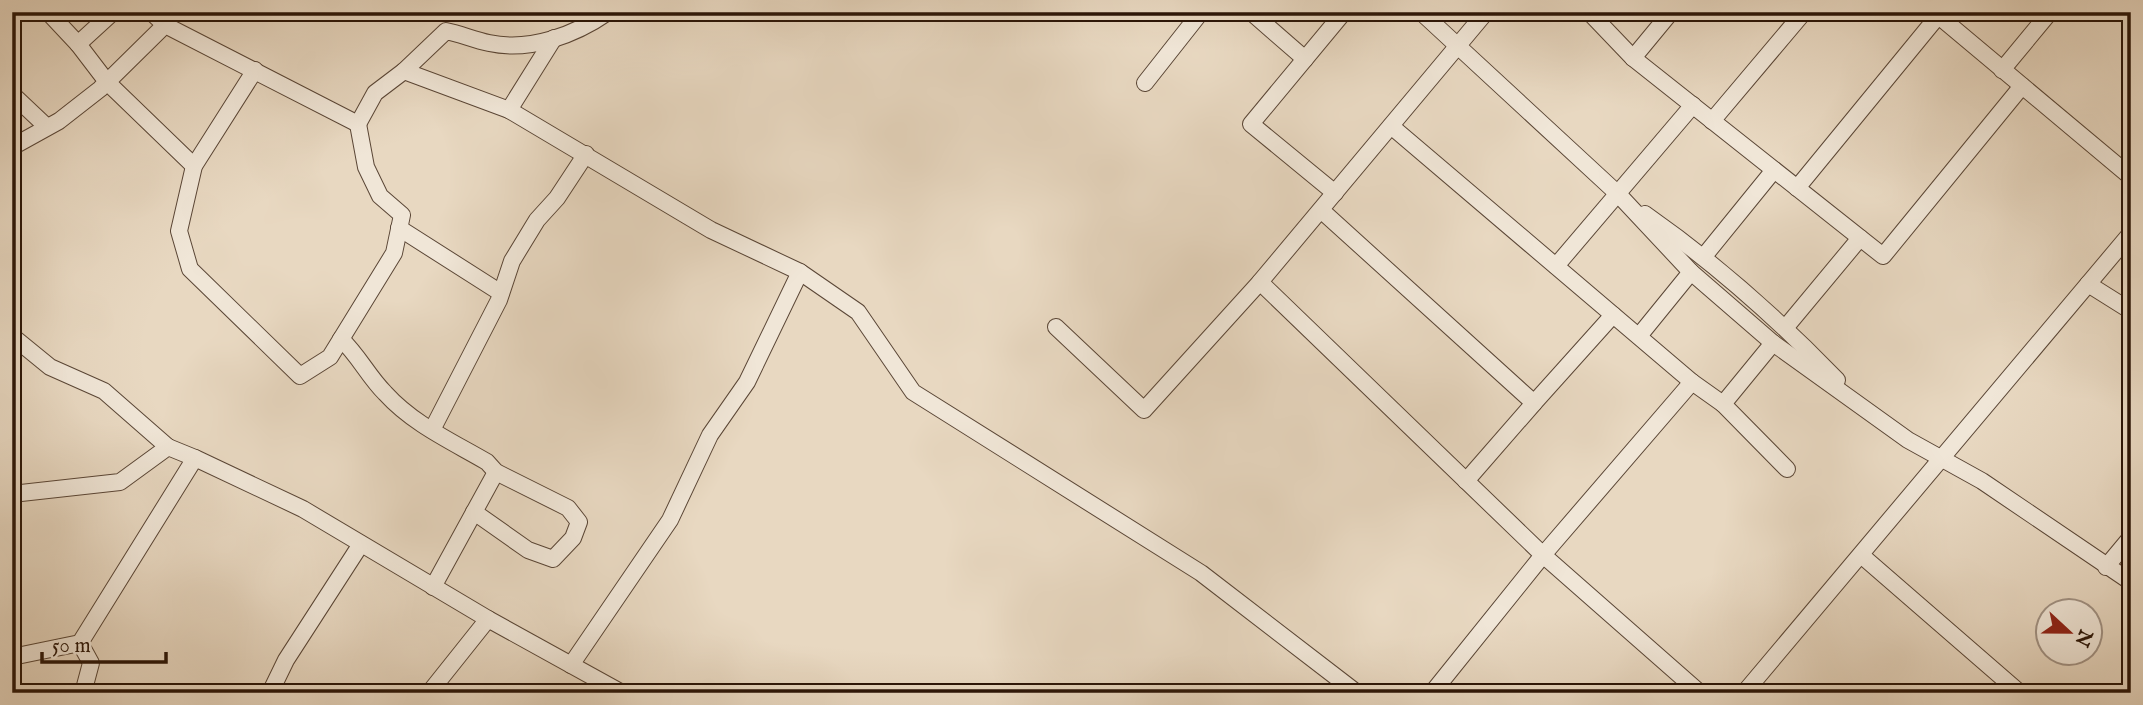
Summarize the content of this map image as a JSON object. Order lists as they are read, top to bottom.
{
  "scale_bar": "50 m",
  "north": "right"
}
